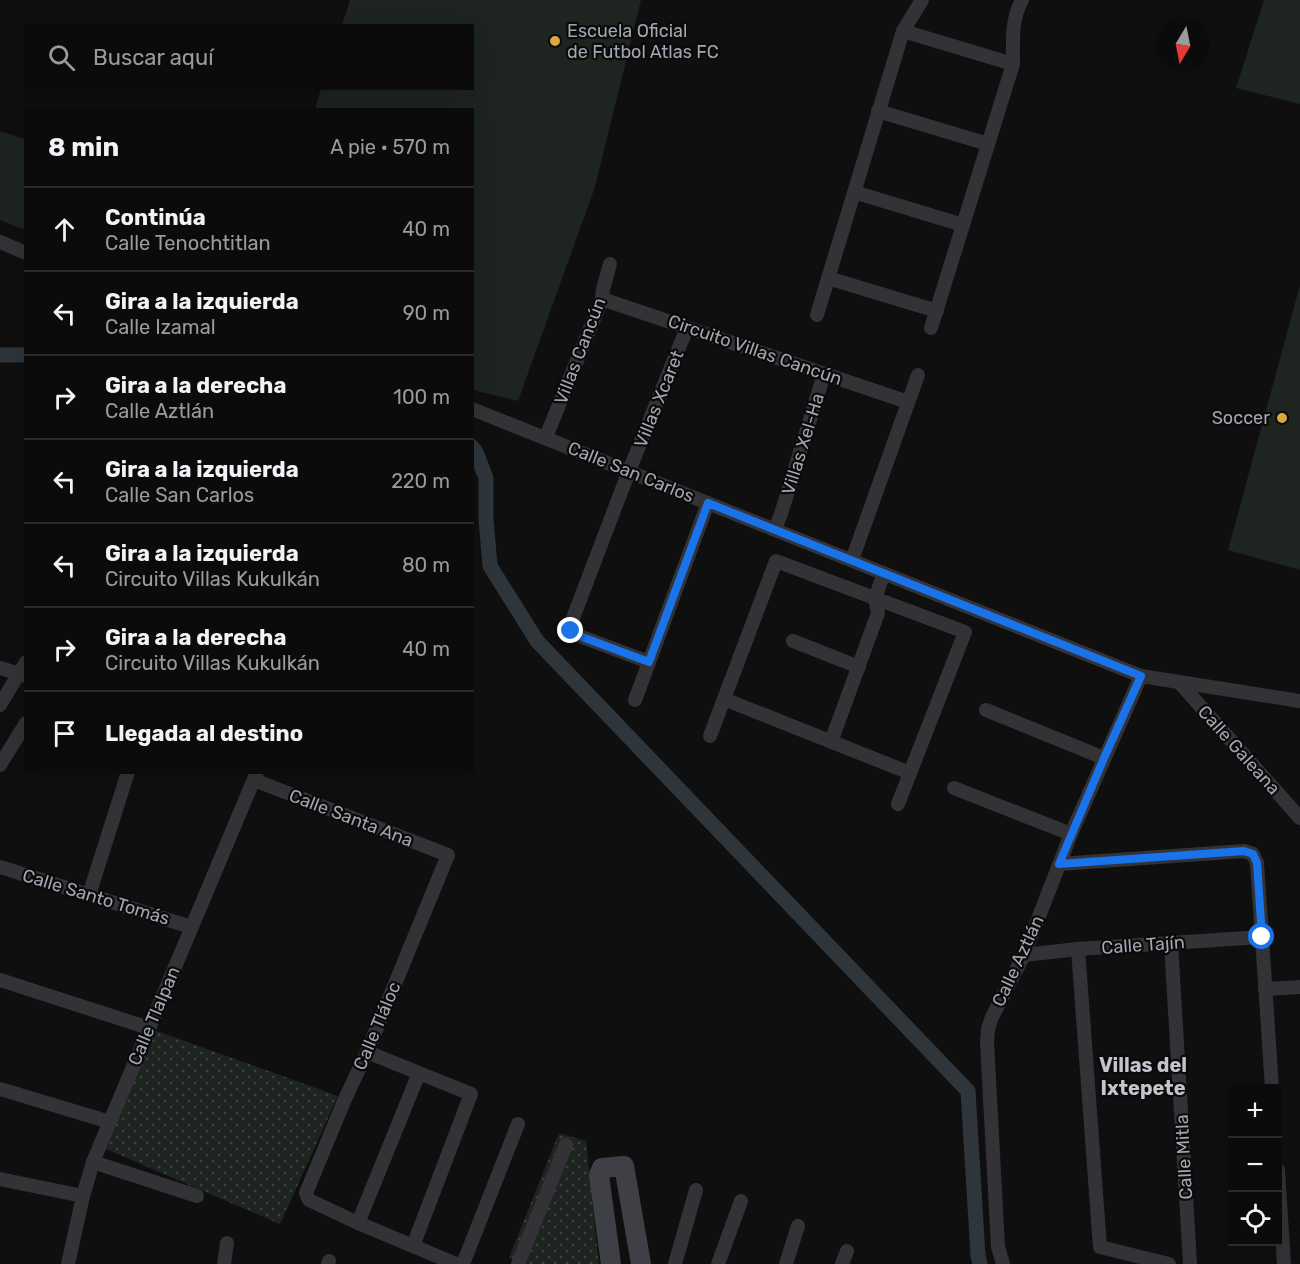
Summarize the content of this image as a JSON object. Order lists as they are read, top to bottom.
{
  "streets": {
    "street": [
      "Circuito Villas Cancún",
      "Villas Cancún",
      "Villas Xcaret",
      "Villas Xel-Ha",
      "Calle San Carlos",
      "Calle Galeana",
      "Calle Santa Ana",
      "Calle Santo Tomás",
      "Calle Tajín",
      "Calle Aztlán",
      "Calle Tlalpan",
      "Calle Tláloc",
      "Calle Mitla"
    ]
  },
  "crossings": [
    ["Circuito Villas Cancún", "Villas Cancún"],
    ["Circuito Villas Cancún", "Villas Xcaret"],
    ["Circuito Villas Cancún", "Villas Xel-Ha"],
    ["Villas Cancún", "Calle San Carlos"],
    ["Villas Xcaret", "Calle San Carlos"],
    ["Villas Xel-Ha", "Calle San Carlos"],
    ["Calle San Carlos", "Calle Galeana"],
    ["Calle San Carlos", "Calle Aztlán"],
    ["Calle Santa Ana", "Calle Tlalpan"],
    ["Calle Santa Ana", "Calle Tláloc"],
    ["Calle Santo Tomás", "Calle Tlalpan"],
    ["Calle Tajín", "Calle Aztlán"],
    ["Calle Tajín", "Calle Mitla"]
  ],
  "districts": ["Villas del Ixtepete"],
  "places": ["Escuela Oficial de Futbol Atlas FC", "Soccer"],
  "north": "bottom",
  "page": {
    "search": "Buscar aquí",
    "heading": ["8 min", "A pie · 570 m"],
    "list": [
      ["Continúa", "Calle Tenochtitlan", "40 m"],
      ["Gira a la izquierda", "Calle Izamal", "90 m"],
      ["Gira a la derecha", "Calle Aztlán", "100 m"],
      ["Gira a la izquierda", "Calle San Carlos", "220 m"],
      ["Gira a la izquierda", "Circuito Villas Kukulkán", "80 m"],
      ["Gira a la derecha", "Circuito Villas Kukulkán", "40 m"],
      "Llegada al destino"
    ],
    "map_buttons": ["+", "−"]
  }
}
